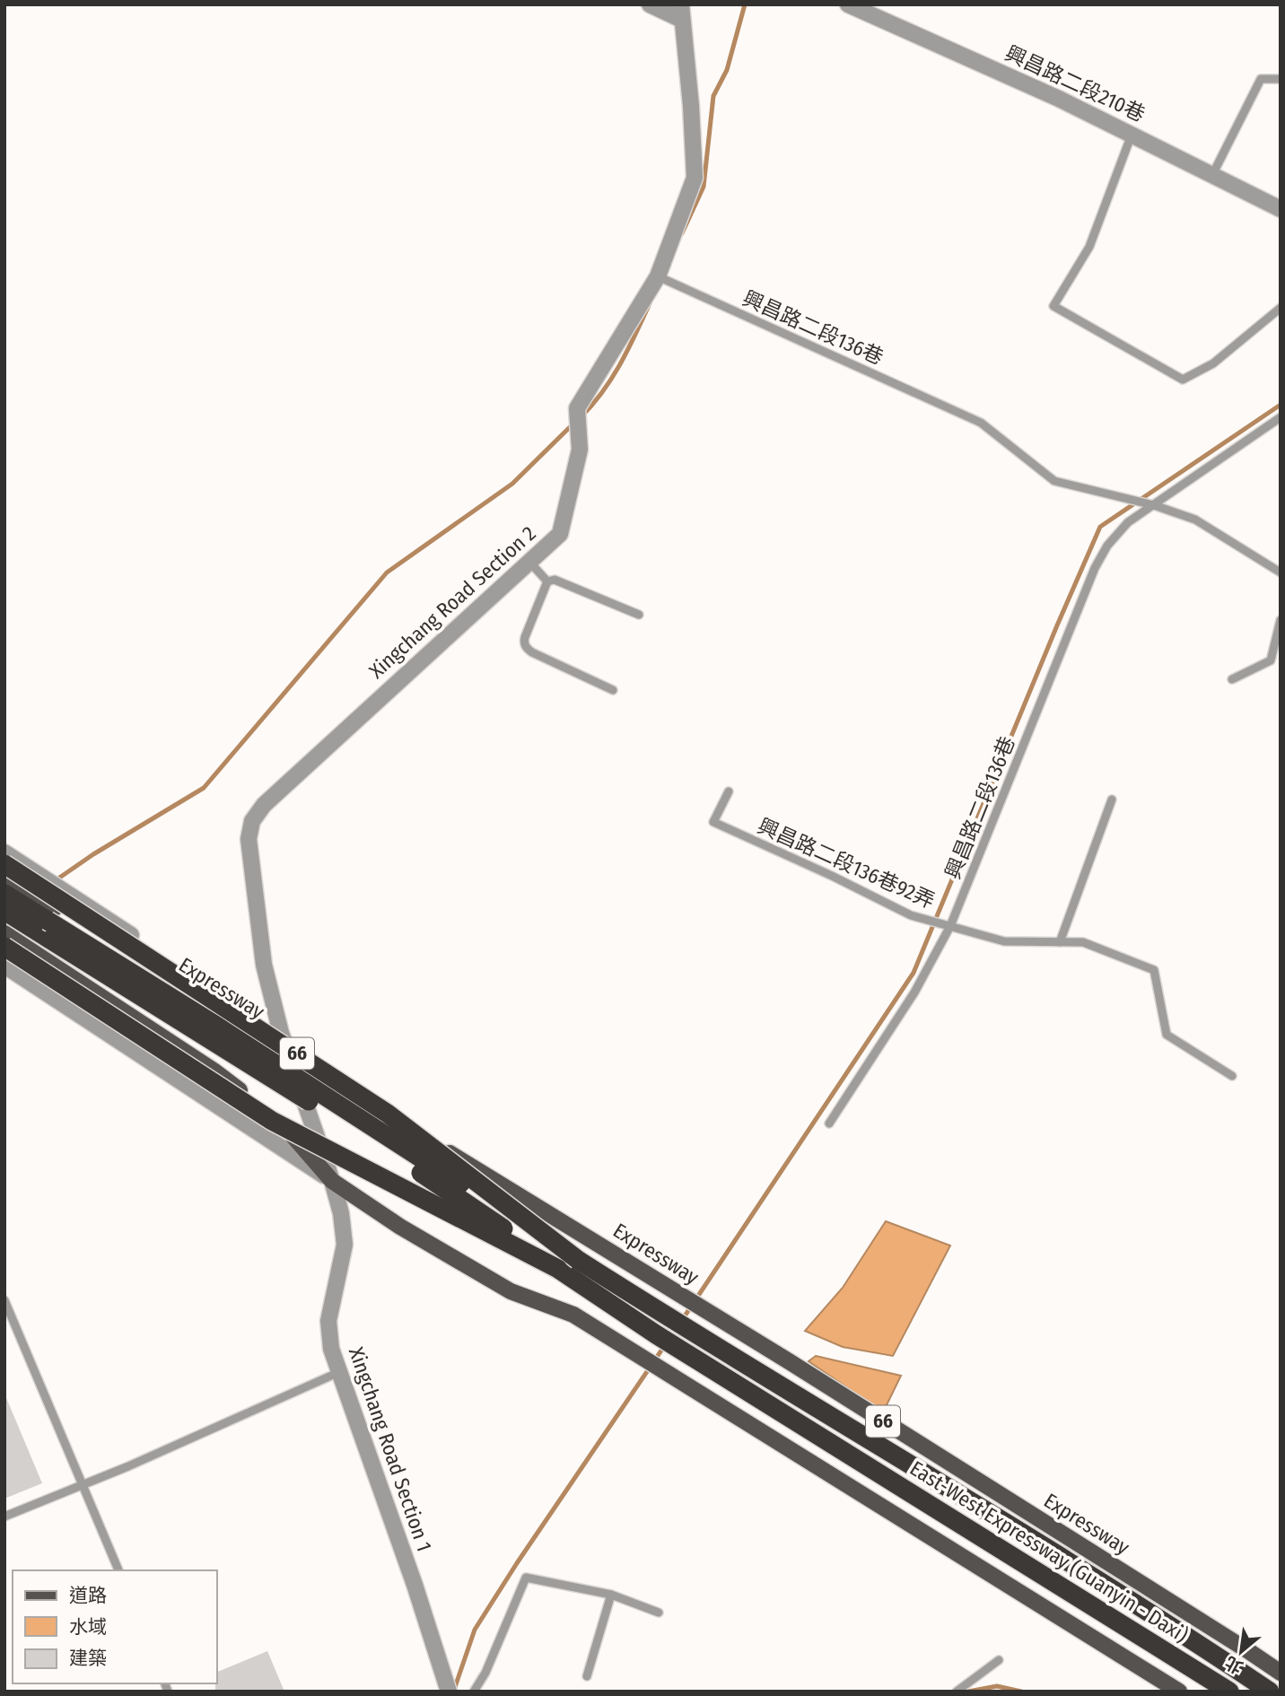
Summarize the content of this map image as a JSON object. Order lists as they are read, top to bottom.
{
  "streets": {
    "highway": ["66", "East-West Expressway (Guanyin - Daxi)"],
    "main road": ["Expressway"],
    "street": ["興昌路二段210巷", "Xingchang Road Section 2", "Xingchang Road Section 1"],
    "lane": ["興昌路二段136巷", "興昌路二段136巷92弄"]
  },
  "crossings": [
    ["興昌路二段136巷", "Xingchang Road Section 2"],
    ["興昌路二段136巷", "興昌路二段136巷92弄"],
    ["Xingchang Road Section 2", "Expressway"],
    ["Xingchang Road Section 2", "Xingchang Road Section 1"],
    ["Expressway", "Xingchang Road Section 1"],
    ["66", "East-West Expressway (Guanyin - Daxi)"]
  ],
  "legend": ["道路", "水域", "建築"],
  "north": "bottom left"
}
